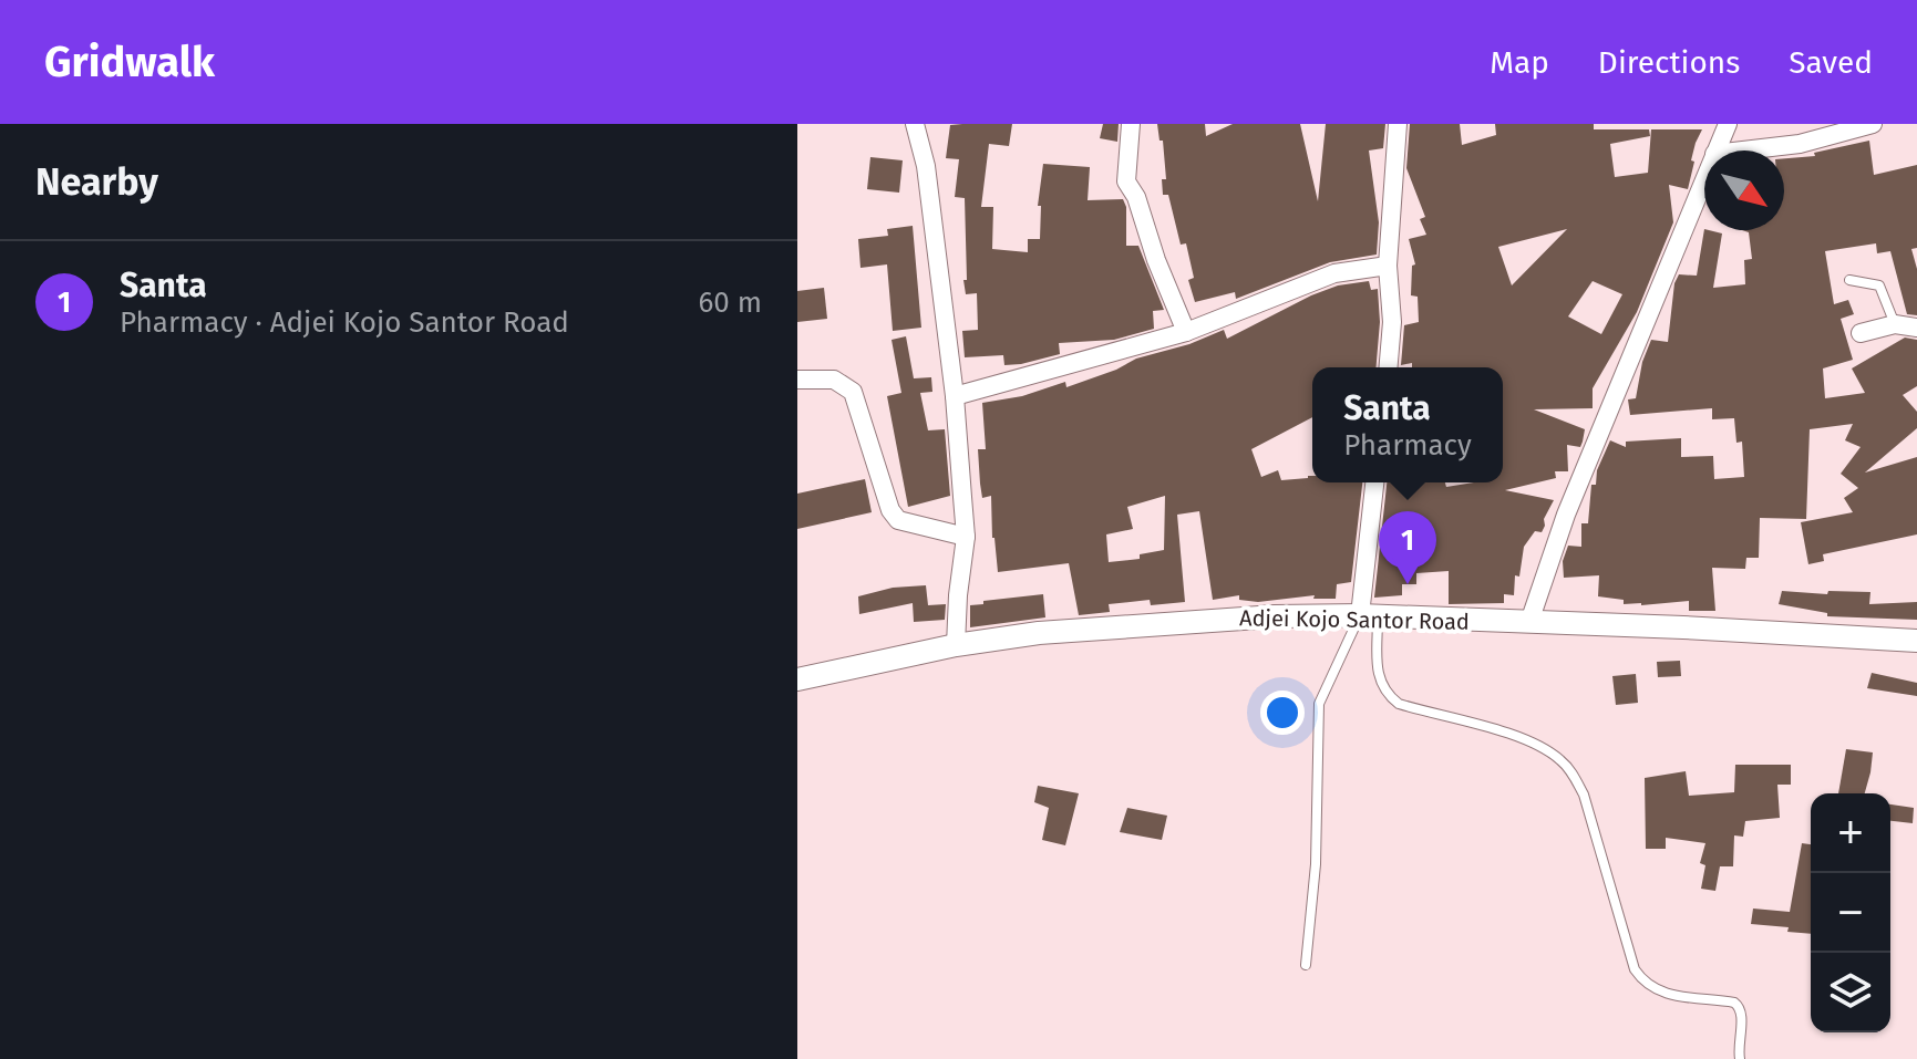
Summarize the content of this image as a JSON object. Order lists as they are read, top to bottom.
{
  "streets": {
    "street": ["Adjei Kojo Santor Road"]
  },
  "north": "bottom right",
  "page": {
    "header": "Gridwalk",
    "nav": ["Map", "Directions", "Saved"],
    "heading": "Nearby",
    "list": [
      {
        "mark": "1",
        "name": "Santa",
        "note": "Pharmacy · Adjei Kojo Santor Road",
        "value": "60 m"
      }
    ],
    "popup": ["Santa", "Pharmacy"],
    "pins": "1",
    "map_buttons": ["+", "−"]
  }
}
